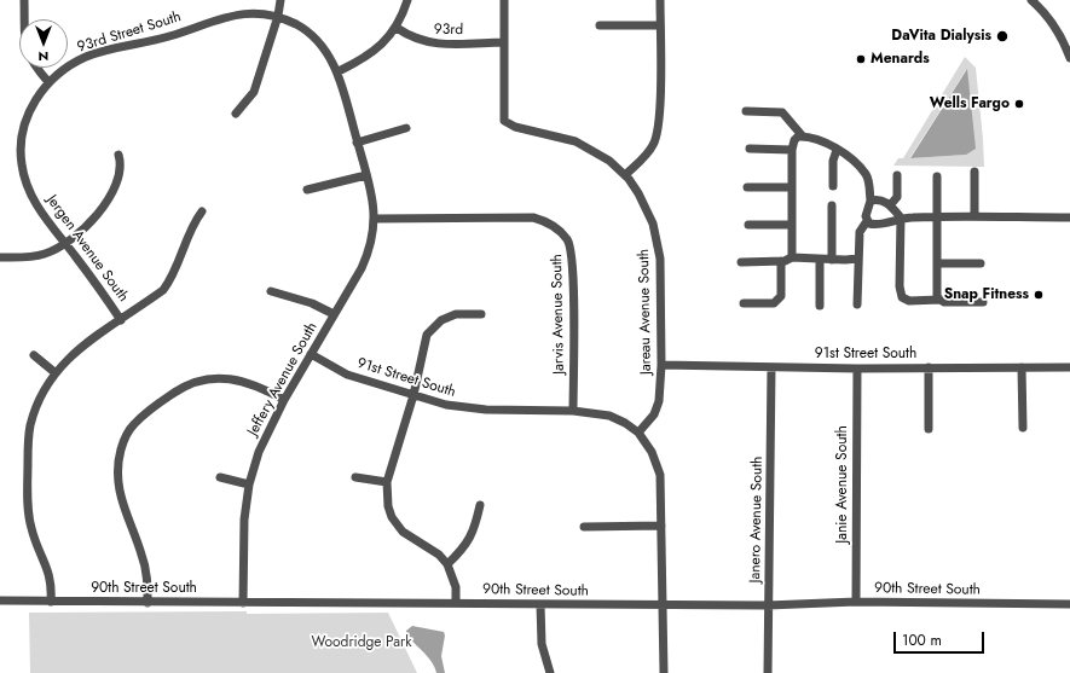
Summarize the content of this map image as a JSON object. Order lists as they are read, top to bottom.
{
  "streets": {
    "street": [
      "93rd",
      "93rd Street South",
      "Jergen Avenue South",
      "Jareau Avenue South",
      "Jarvis Avenue South",
      "91st Street South",
      "Jeffery Avenue South",
      "Janie Avenue South",
      "Janero Avenue South",
      "90th Street South"
    ]
  },
  "crossings": [
    ["93rd", "Jareau Avenue South"],
    ["93rd Street South", "Jergen Avenue South"],
    ["93rd Street South", "Jeffery Avenue South"],
    ["Jergen Avenue South", "90th Street South"],
    ["Jareau Avenue South", "91st Street South"],
    ["Jarvis Avenue South", "91st Street South"],
    ["Jarvis Avenue South", "Jeffery Avenue South"],
    ["91st Street South", "Jeffery Avenue South"],
    ["91st Street South", "Janie Avenue South"],
    ["91st Street South", "Janero Avenue South"],
    ["Jeffery Avenue South", "90th Street South"],
    ["Janie Avenue South", "90th Street South"],
    ["Janero Avenue South", "90th Street South"]
  ],
  "parks": ["Woodridge Park"],
  "places": [
    "DaVita Dialysis",
    "Menards",
    "Wells Fargo",
    "Snap Fitness"
  ],
  "scale_bar": "100 m",
  "north": "bottom"
}
